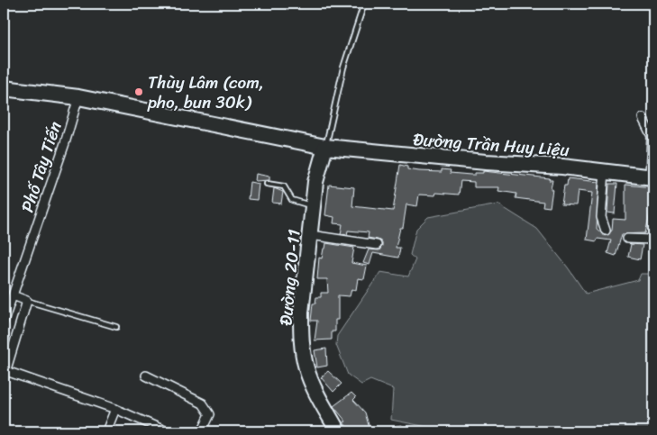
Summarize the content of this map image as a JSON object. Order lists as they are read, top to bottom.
{
  "streets": {
    "highway": ["Đường Trần Huy Liệu", "Đường 20-11"],
    "street": ["Phố Tây Tiến"]
  },
  "crossings": [
    ["Đường Trần Huy Liệu", "Phố Tây Tiến"],
    ["Đường Trần Huy Liệu", "Đường 20-11"]
  ],
  "places": ["Thùy Lâm (com, pho, bun 30k)"]
}
